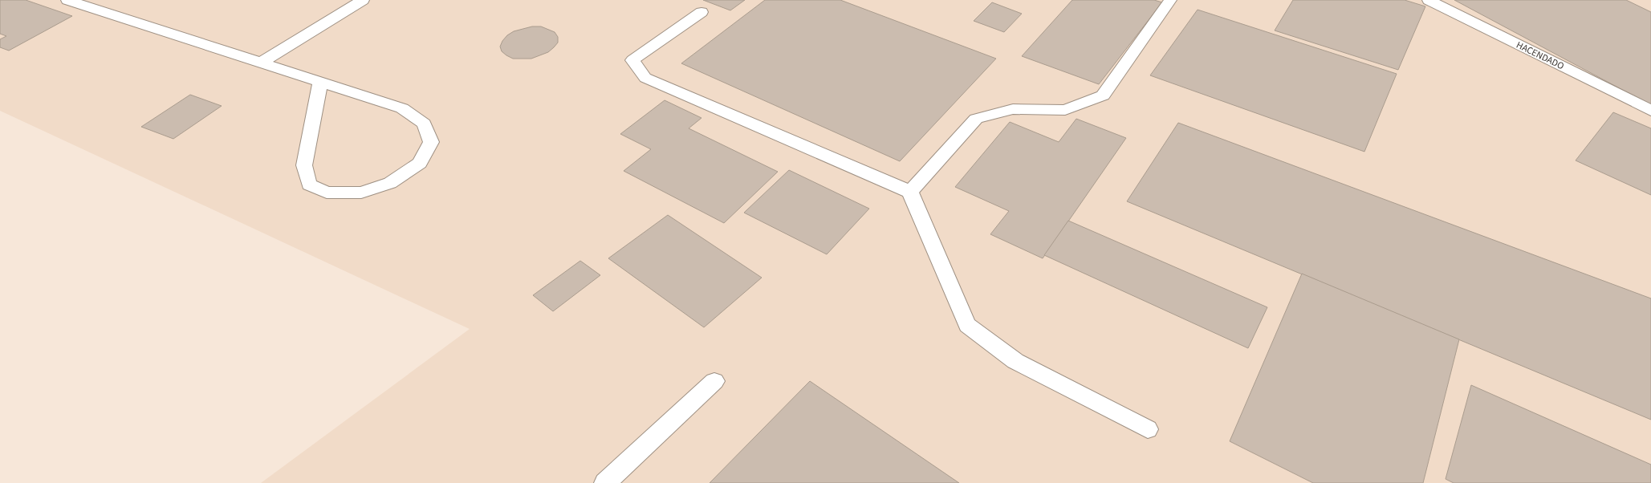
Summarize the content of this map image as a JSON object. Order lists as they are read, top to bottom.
{
  "streets": {
    "street": ["HACENDADO"]
  }
}
